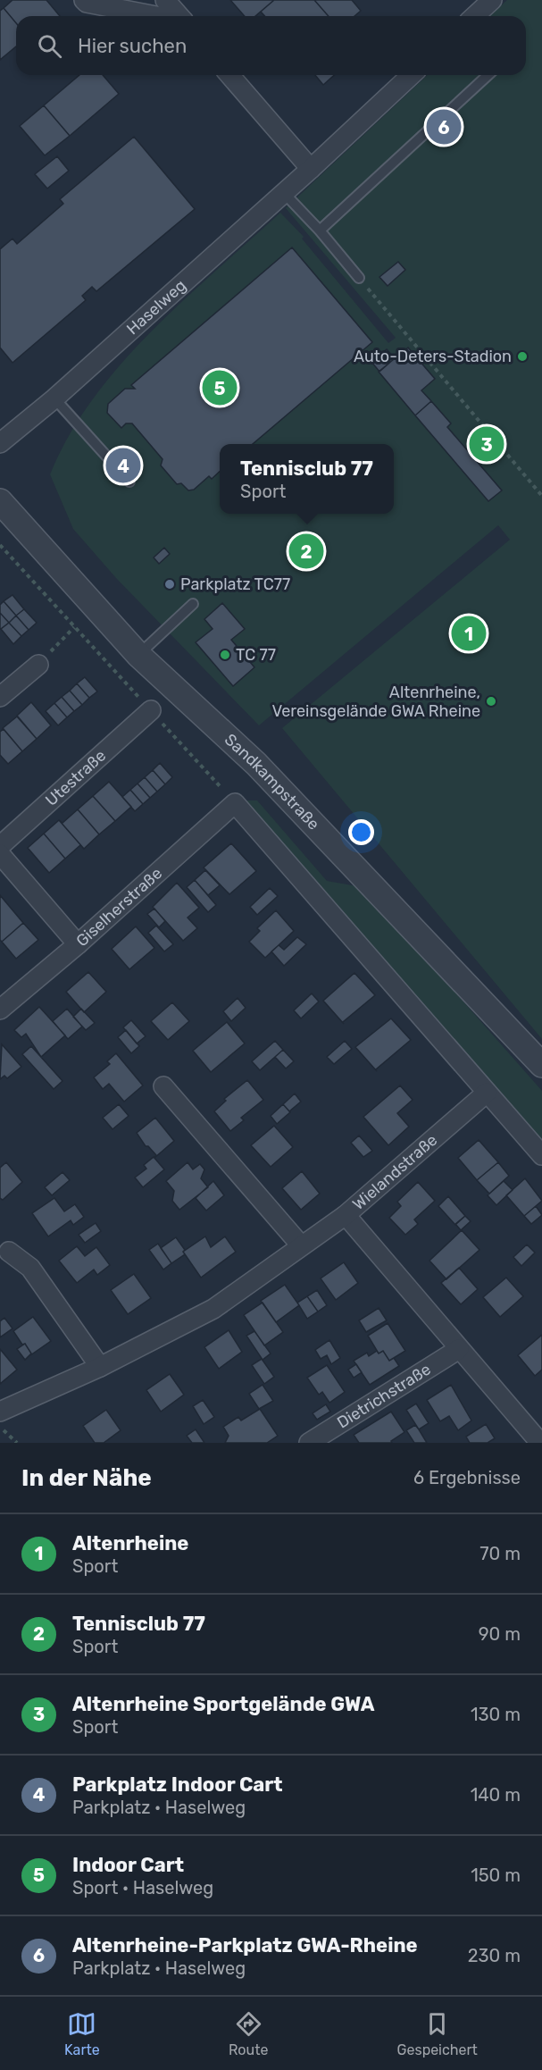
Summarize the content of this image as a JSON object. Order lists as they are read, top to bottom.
{
  "streets": {
    "street": [
      "Haselweg",
      "Utestraße",
      "Sandkampstraße",
      "Giselherstraße",
      "Wielandstraße",
      "Dietrichstraße"
    ]
  },
  "places": [
    "Auto-Deters-Stadion",
    "Parkplatz TC77",
    "TC 77",
    "Altenrheine, Vereinsgelände GWA Rheine"
  ],
  "page": {
    "search": "Hier suchen",
    "pins": [
      "6",
      "5",
      "3",
      "4",
      "2",
      "1"
    ],
    "popup": ["Tennisclub 77", "Sport"],
    "heading": ["In der Nähe", "6 Ergebnisse"],
    "list": [
      {
        "mark": "1",
        "name": "Altenrheine",
        "note": "Sport",
        "value": "70 m"
      },
      {
        "mark": "2",
        "name": "Tennisclub 77",
        "note": "Sport",
        "value": "90 m"
      },
      {
        "mark": "3",
        "name": "Altenrheine Sportgelände GWA",
        "note": "Sport",
        "value": "130 m"
      },
      {
        "mark": "4",
        "name": "Parkplatz Indoor Cart",
        "note": "Parkplatz · Haselweg",
        "value": "140 m"
      },
      {
        "mark": "5",
        "name": "Indoor Cart",
        "note": "Sport · Haselweg",
        "value": "150 m"
      },
      {
        "mark": "6",
        "name": "Altenrheine-Parkplatz GWA-Rheine",
        "note": "Parkplatz · Haselweg",
        "value": "230 m"
      }
    ],
    "nav": ["Karte", "Route", "Gespeichert"]
  }
}
